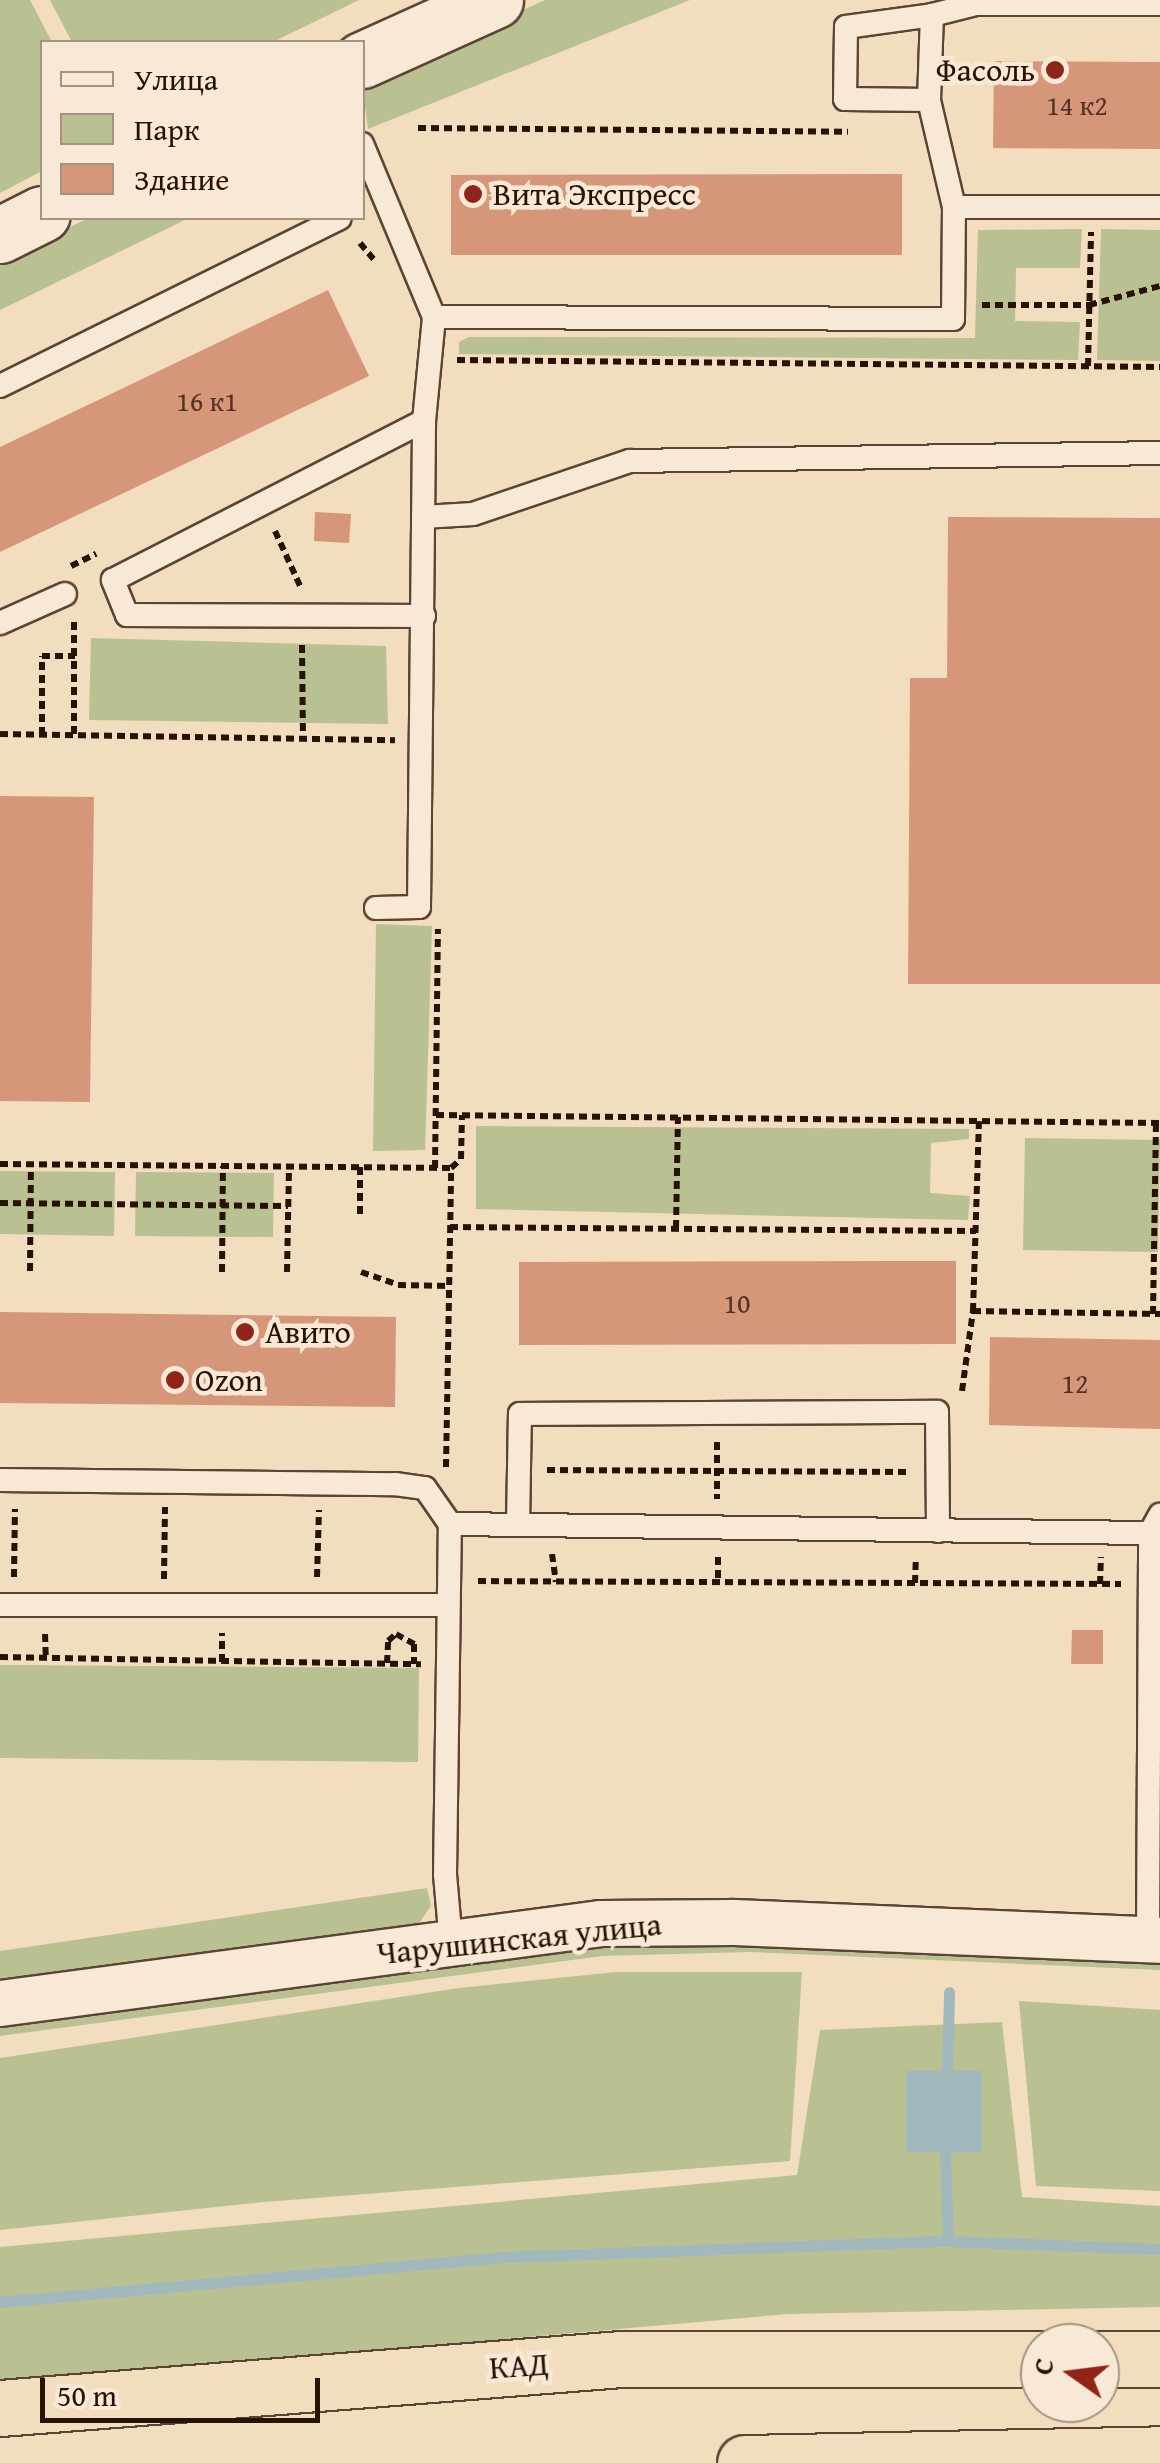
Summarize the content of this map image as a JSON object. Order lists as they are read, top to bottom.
{
  "streets": {
    "highway": ["КАД"],
    "street": ["Чарушинская улица"]
  },
  "places": [
    "Фасоль",
    "Вита Экспресс",
    "Авито",
    "Ozon"
  ],
  "house_numbers": [
    "14 к2",
    "16 к1",
    "10",
    "12"
  ],
  "legend": ["Улица", "Парк", "Здание"],
  "scale_bar": "50 m",
  "north": "left"
}
